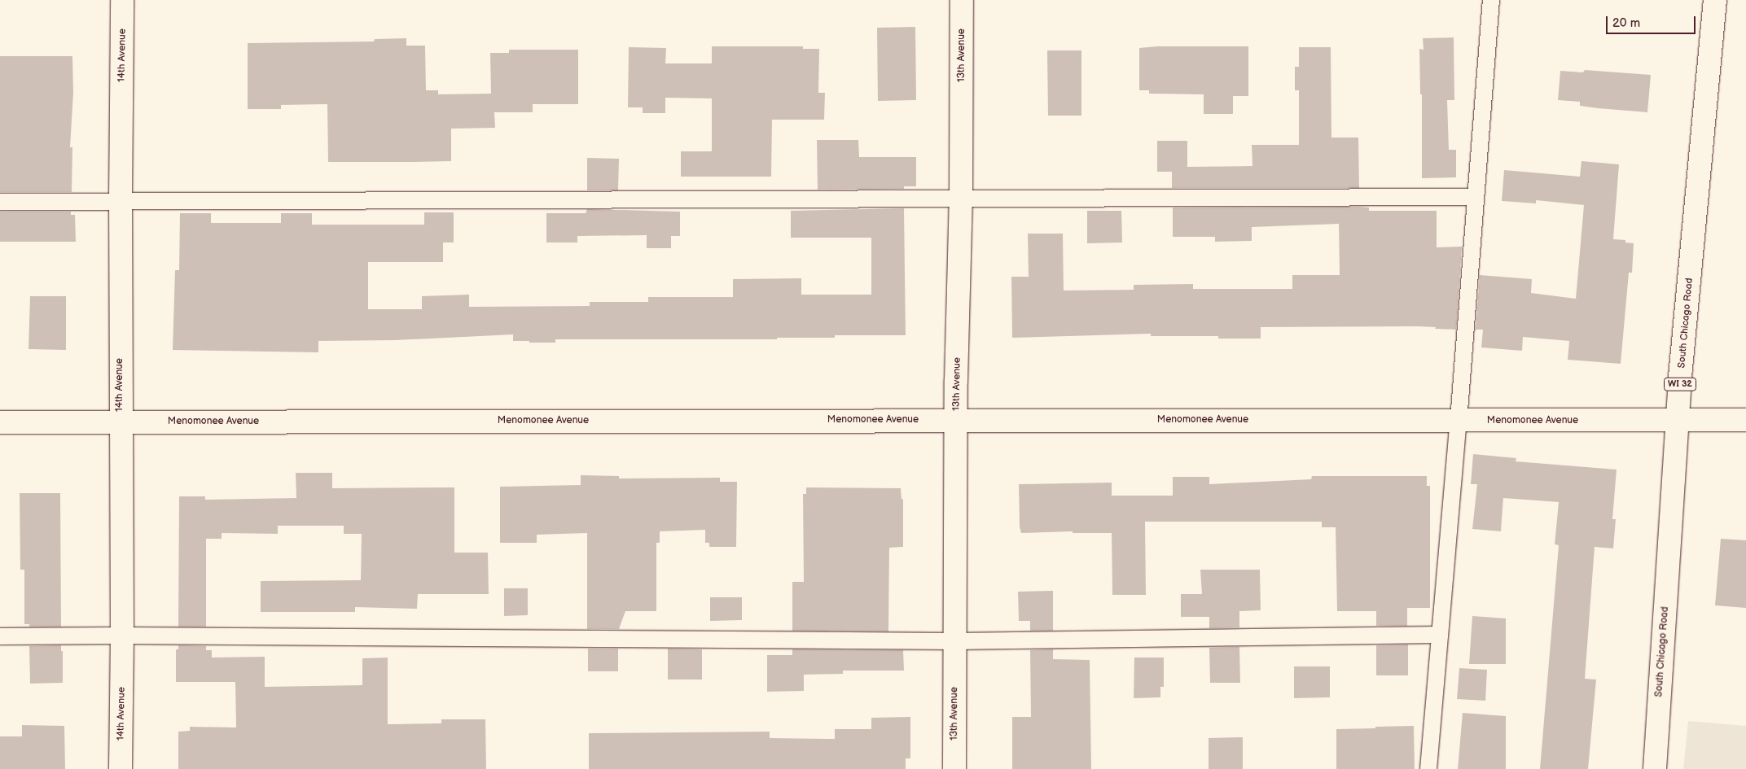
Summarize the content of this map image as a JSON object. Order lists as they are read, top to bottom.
{
  "streets": {
    "street": [
      "14th Avenue",
      "13th Avenue",
      "South Chicago Road",
      "WI 32",
      "Menomonee Avenue"
    ]
  },
  "crossings": [
    ["14th Avenue", "Menomonee Avenue"],
    ["13th Avenue", "Menomonee Avenue"],
    ["South Chicago Road", "Menomonee Avenue"]
  ],
  "scale_bar": "20 m"
}
